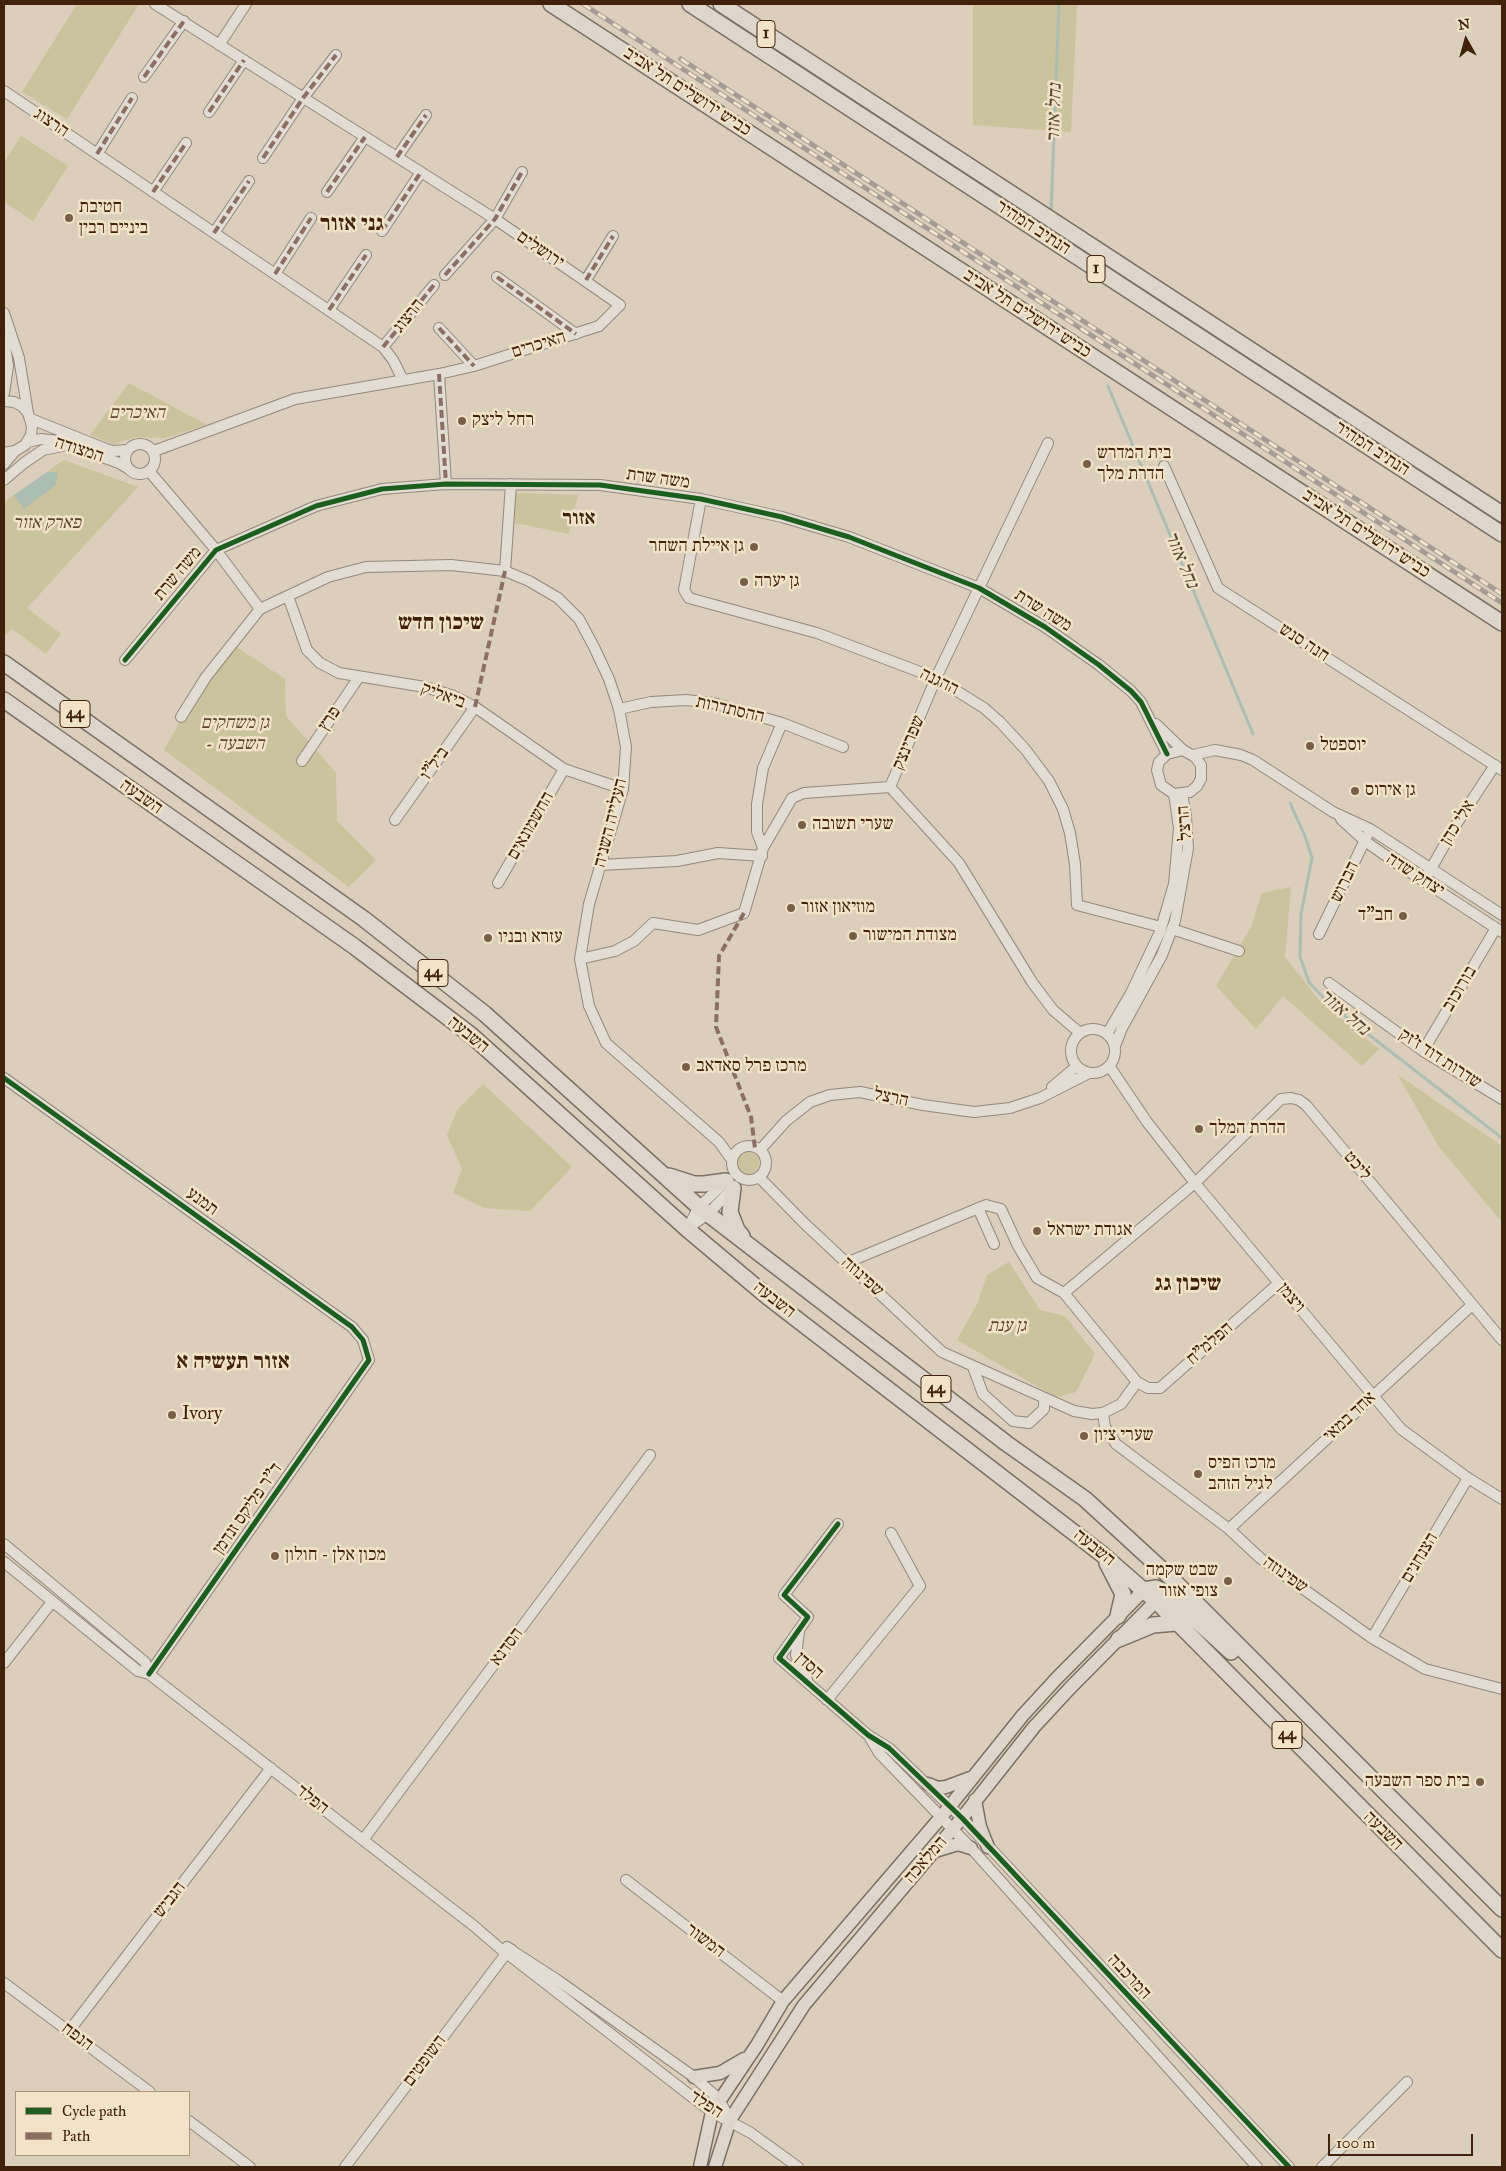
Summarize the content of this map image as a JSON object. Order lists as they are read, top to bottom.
{
  "streets": {
    "highway": [
      "1",
      "כביש ירושלים תל אביב",
      "הנתיב המהיר",
      "44",
      "השבעה"
    ],
    "main road": ["המלאכה"],
    "street": [
      "הרצוג",
      "ירושלים",
      "האיכרים",
      "המצודה",
      "משה שרת",
      "חנה סנש",
      "ההגנה",
      "ביאליק",
      "ההסתדרות",
      "פרץ",
      "שפרינצק",
      "ביל\"ו",
      "העלייה השניה",
      "הרצל",
      "אלי כהן",
      "החשמונאים",
      "יצחק שדה",
      "הברוש",
      "בורוכוב",
      "שדרות דוד ז'זק",
      "ליכט",
      "תמנע",
      "שפינוזה",
      "ויצמן",
      "הפלמ\"ח",
      "אחד במאי",
      "ד''ר פליקס זנדמן",
      "הצנחנים",
      "הסדנא",
      "הסדן",
      "הפלד",
      "הגביש",
      "המשור",
      "המרכבה",
      "הנפח",
      "השופטים"
    ]
  },
  "crossings": [
    ["הרצוג", "האיכרים"],
    ["ירושלים", "האיכרים"],
    ["האיכרים", "המצודה"],
    ["משה שרת", "ההגנה"],
    ["משה שרת", "שפרינצק"],
    ["משה שרת", "הרצל"],
    ["משה שרת", "יצחק שדה"],
    ["חנה סנש", "אלי כהן"],
    ["ההגנה", "שפרינצק"],
    ["ההגנה", "הרצל"],
    ["ביאליק", "פרץ"],
    ["ביאליק", "ביל\"ו"],
    ["ביאליק", "העלייה השניה"],
    ["ביאליק", "החשמונאים"],
    ["ההסתדרות", "העלייה השניה"],
    ["שפרינצק", "הרצל"],
    ["שפרינצק", "ויצמן"],
    ["השבעה", "המלאכה"],
    ["העלייה השניה", "הרצל"],
    ["העלייה השניה", "שפינוזה"],
    ["הרצל", "יצחק שדה"],
    ["הרצל", "שפינוזה"],
    ["הרצל", "ויצמן"],
    ["אלי כהן", "יצחק שדה"],
    ["יצחק שדה", "הברוש"],
    ["יצחק שדה", "בורוכוב"],
    ["בורוכוב", "שדרות דוד ז'זק"],
    ["ליכט", "ויצמן"],
    ["ליכט", "אחד במאי"],
    ["תמנע", "ד''ר פליקס זנדמן"],
    ["שפינוזה", "אחד במאי"],
    ["שפינוזה", "הצנחנים"],
    ["ויצמן", "הפלמ\"ח"],
    ["ויצמן", "אחד במאי"],
    ["ויצמן", "הצנחנים"],
    ["ד''ר פליקס זנדמן", "הפלד"],
    ["הסדנא", "הפלד"],
    ["הסדן", "המלאכה"],
    ["הסדן", "המרכבה"],
    ["הפלד", "המלאכה"],
    ["הפלד", "הגביש"],
    ["הפלד", "השופטים"],
    ["המלאכה", "המשור"],
    ["המלאכה", "המרכבה"],
    ["הגביש", "הנפח"]
  ],
  "districts": [
    "גני אזור",
    "אזור",
    "שיכון חדש",
    "שיכון גג",
    "אזור תעשיה א"
  ],
  "water": ["נחל אזור"],
  "parks": [
    "האיכרים",
    "פארק אזור",
    "גן משחקים - השבעה",
    "גן ענת"
  ],
  "places": [
    "חטיבת ביניים רבין",
    "רחל ליצק",
    "בית המדרש הדרת מלך",
    "גן איילת השחר",
    "גן יערה",
    "יוספטל",
    "גן אירוס",
    "שערי תשובה",
    "מוזיאון אזור",
    "חב\"ד",
    "מצודת המישור",
    "עזרא ובניו",
    "מרכז פרל סאדאב",
    "הדרת המלך",
    "אגודת ישראל",
    "Ivory",
    "שערי ציון",
    "מרכז הפיס לגיל הזהב",
    "מכון אלן - חולון",
    "שבט שקמה צופי אזור",
    "בית ספר השבעה"
  ],
  "legend": ["Cycle path", "Path"],
  "scale_bar": "100 m",
  "north": "top"
}
